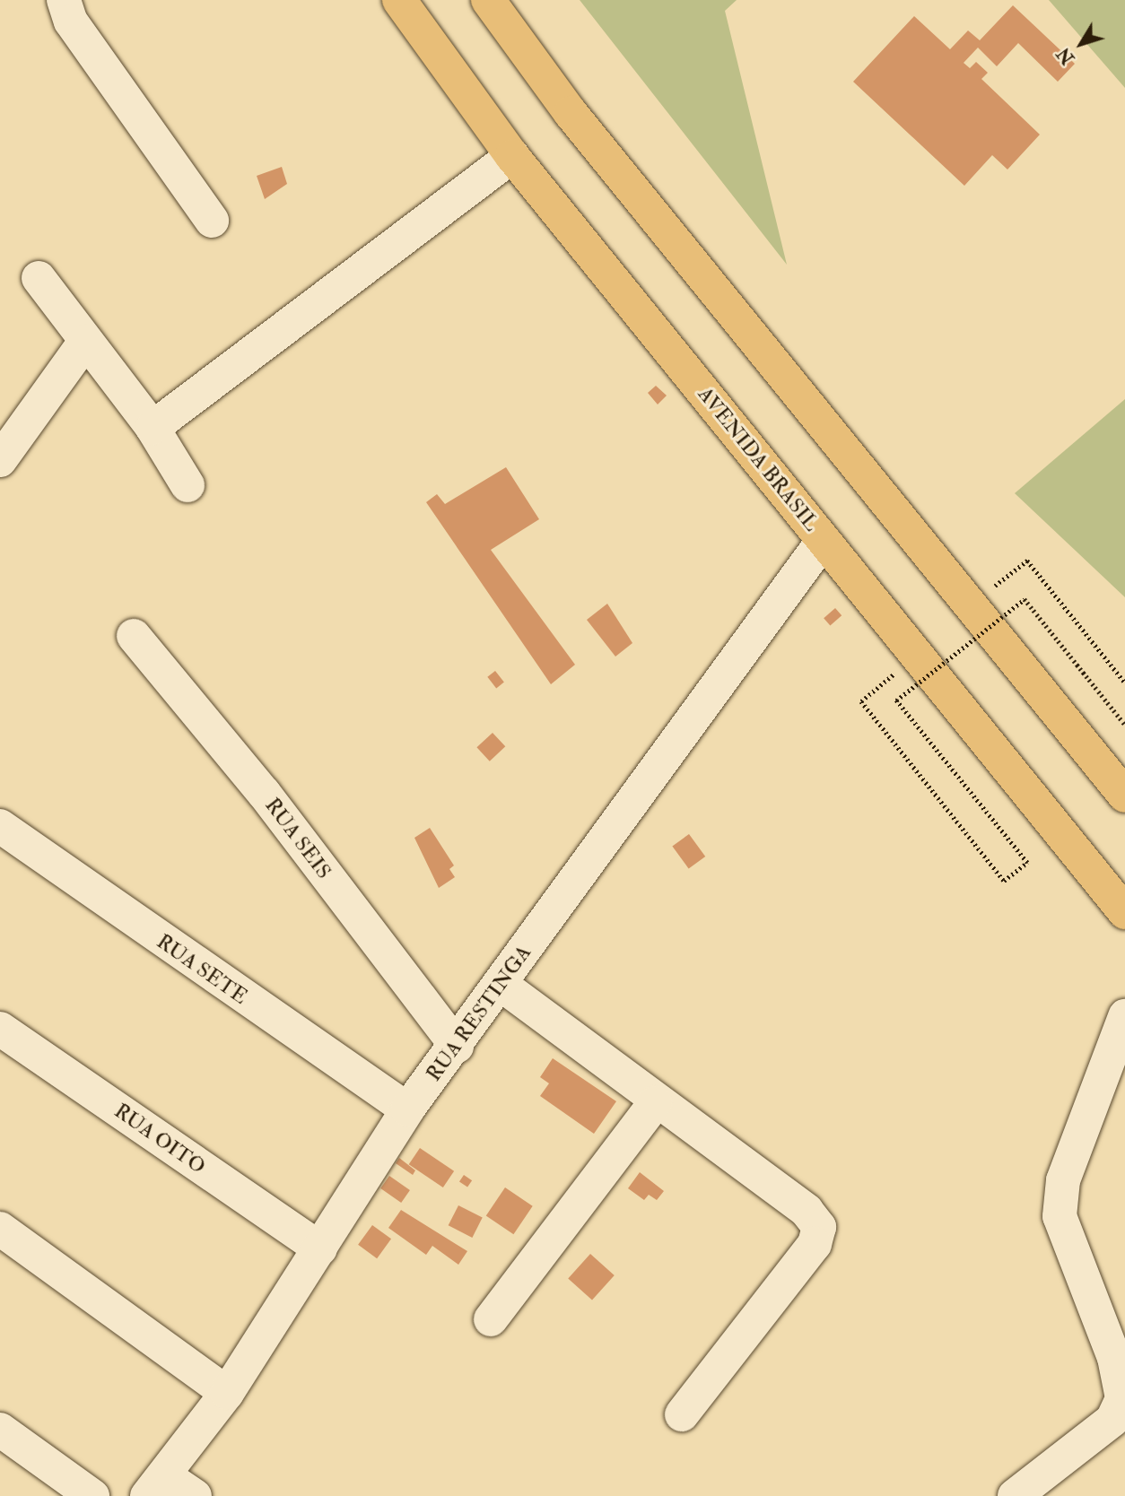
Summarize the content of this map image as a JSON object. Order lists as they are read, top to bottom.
{
  "streets": {
    "highway": ["AVENIDA BRASIL"],
    "street": [
      "RUA SEIS",
      "RUA SETE",
      "RUA RESTINGA",
      "RUA OITO"
    ]
  },
  "crossings": [
    ["AVENIDA BRASIL", "RUA RESTINGA"],
    ["RUA SEIS", "RUA RESTINGA"],
    ["RUA SETE", "RUA RESTINGA"],
    ["RUA RESTINGA", "RUA OITO"]
  ],
  "north": "bottom left"
}
